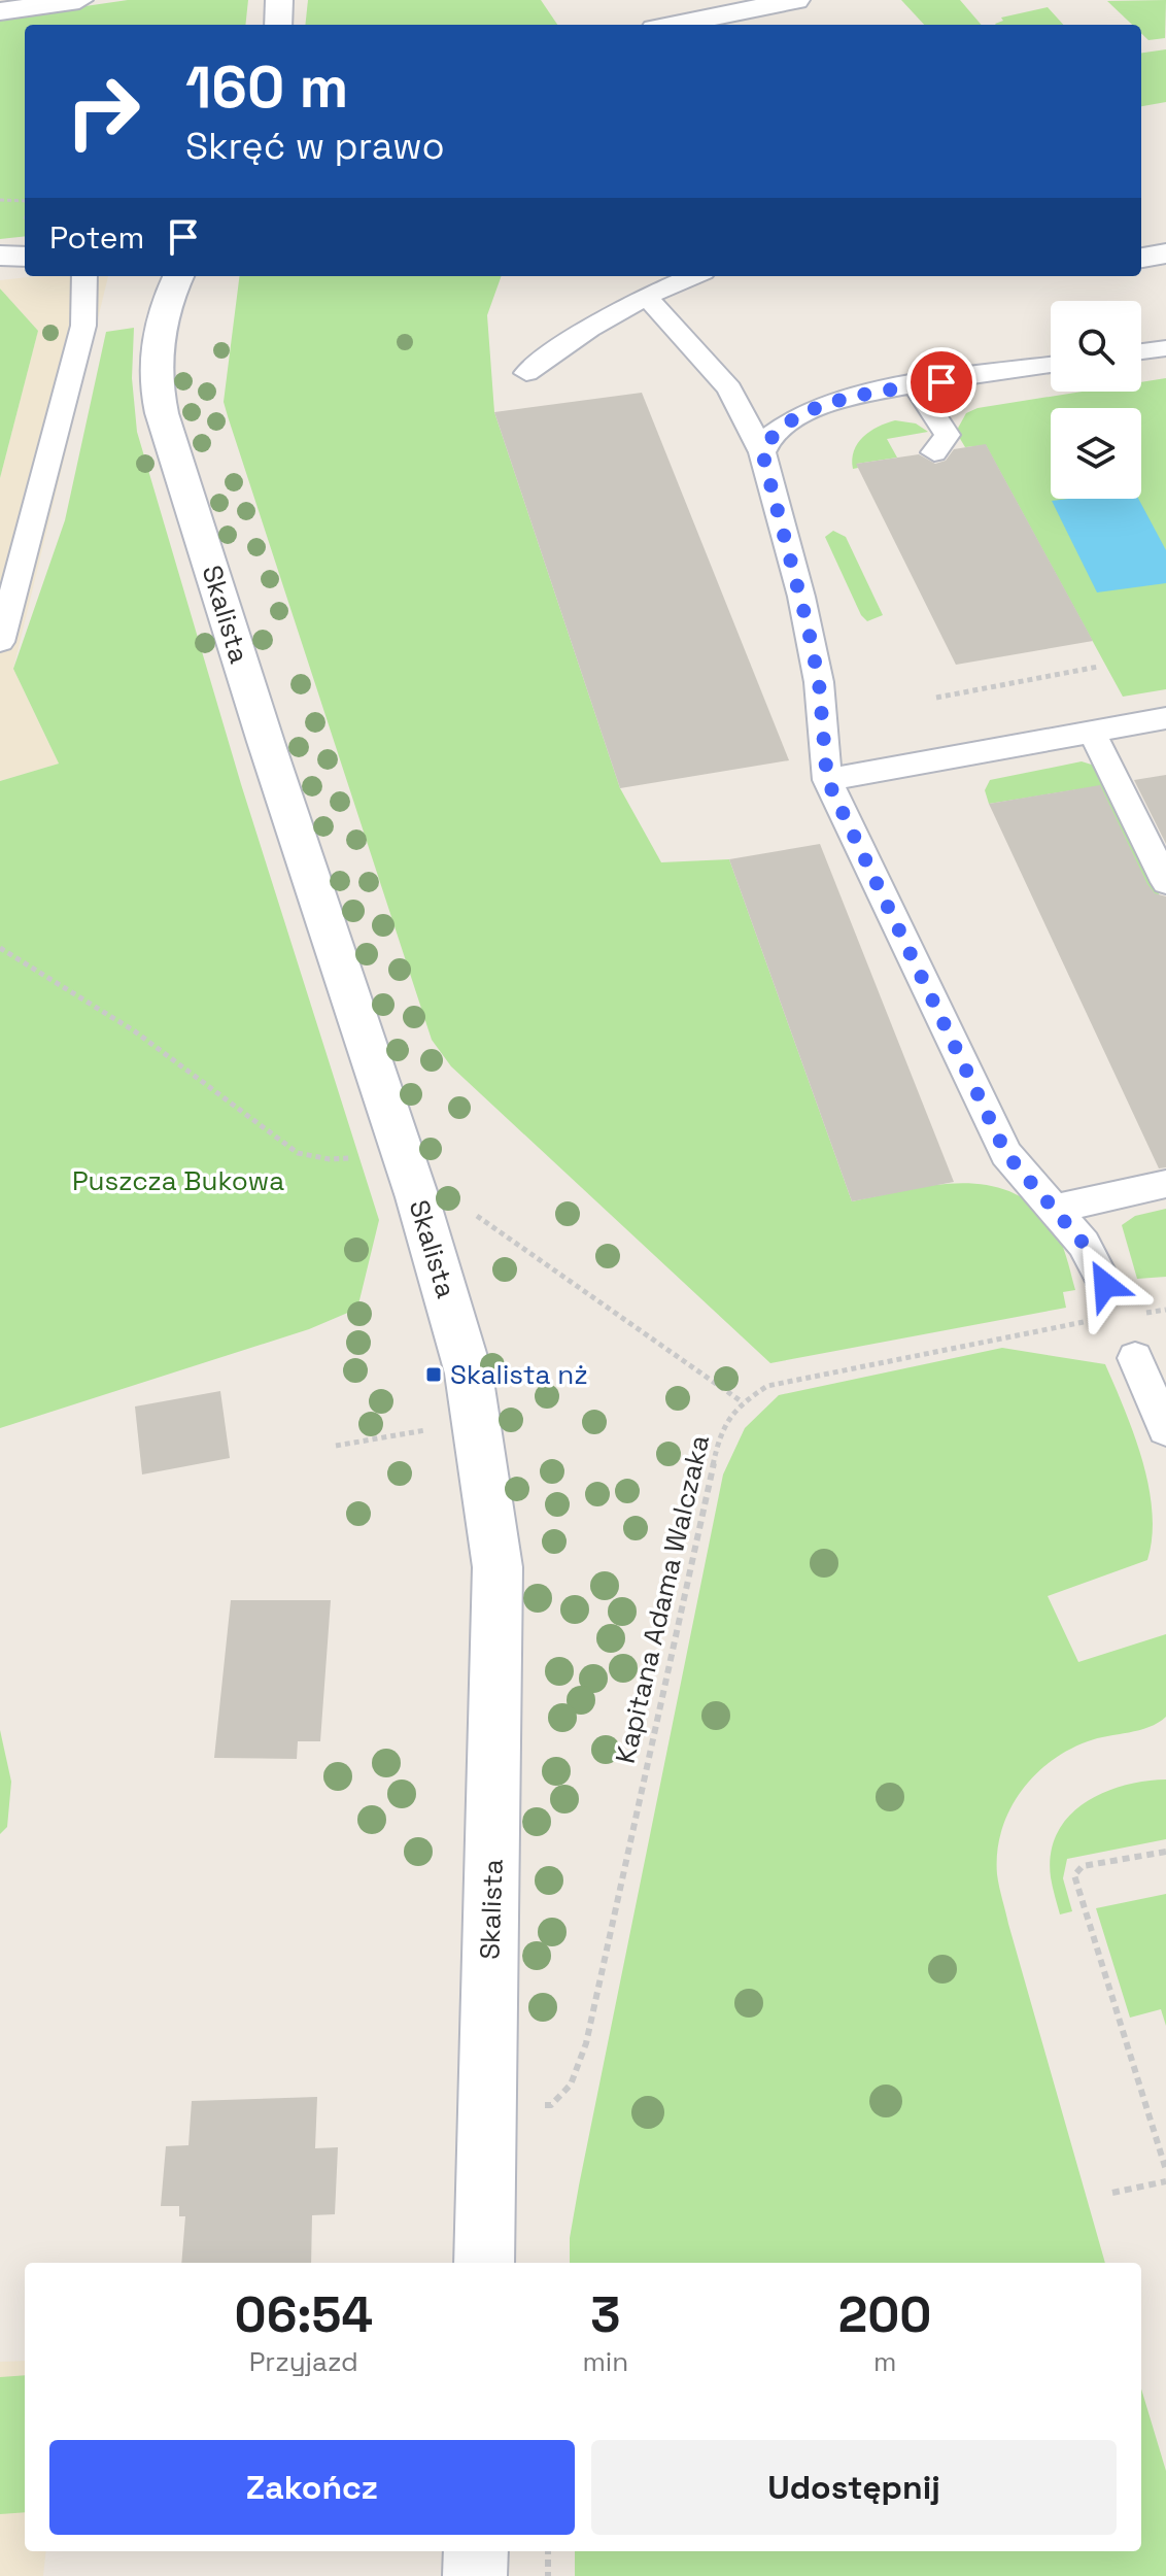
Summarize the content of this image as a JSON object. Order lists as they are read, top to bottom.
{
  "streets": {
    "street": ["Skalista"],
    "path": ["Kapitana Adama Walczaka"]
  },
  "parks": ["Puszcza Bukowa"],
  "places": {
    "transit": ["Skalista nż"]
  },
  "page": {
    "turn": ["160 m", "Skręć w prawo"],
    "then": "Potem",
    "eta": [
      "06:54",
      "Przyjazd",
      "3",
      "min",
      "200",
      "m"
    ],
    "buttons": ["Zakończ", "Udostępnij"]
  }
}
